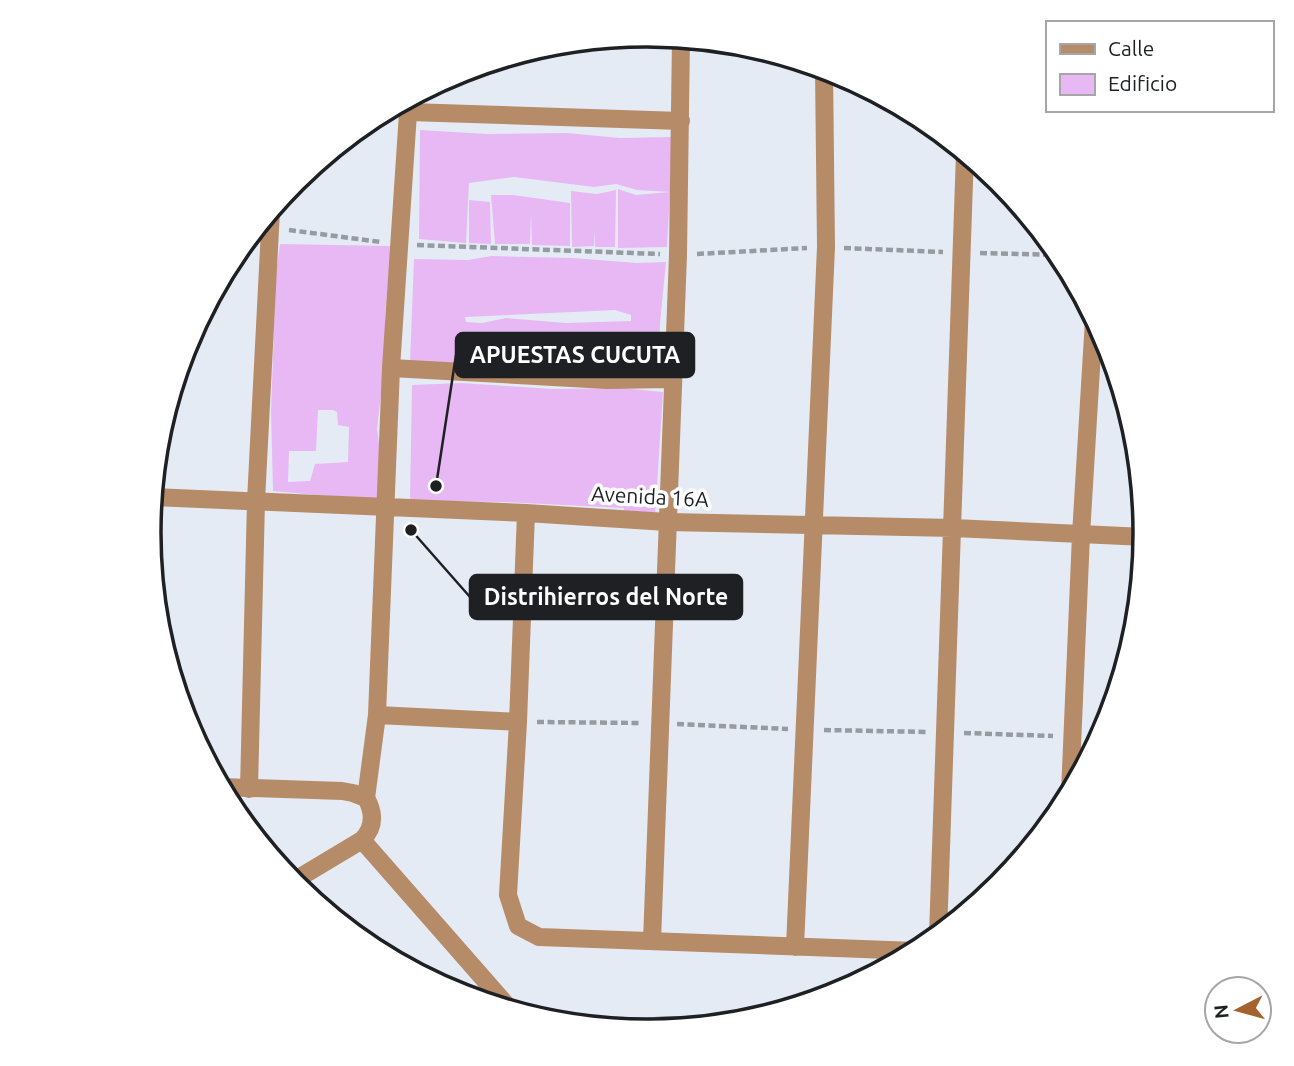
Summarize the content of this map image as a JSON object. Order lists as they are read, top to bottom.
{
  "streets": {
    "street": ["Avenida 16A"]
  },
  "places": ["APUESTAS CUCUTA", "Distrihierros del Norte"],
  "legend": ["Calle", "Edificio"],
  "north": "left"
}
